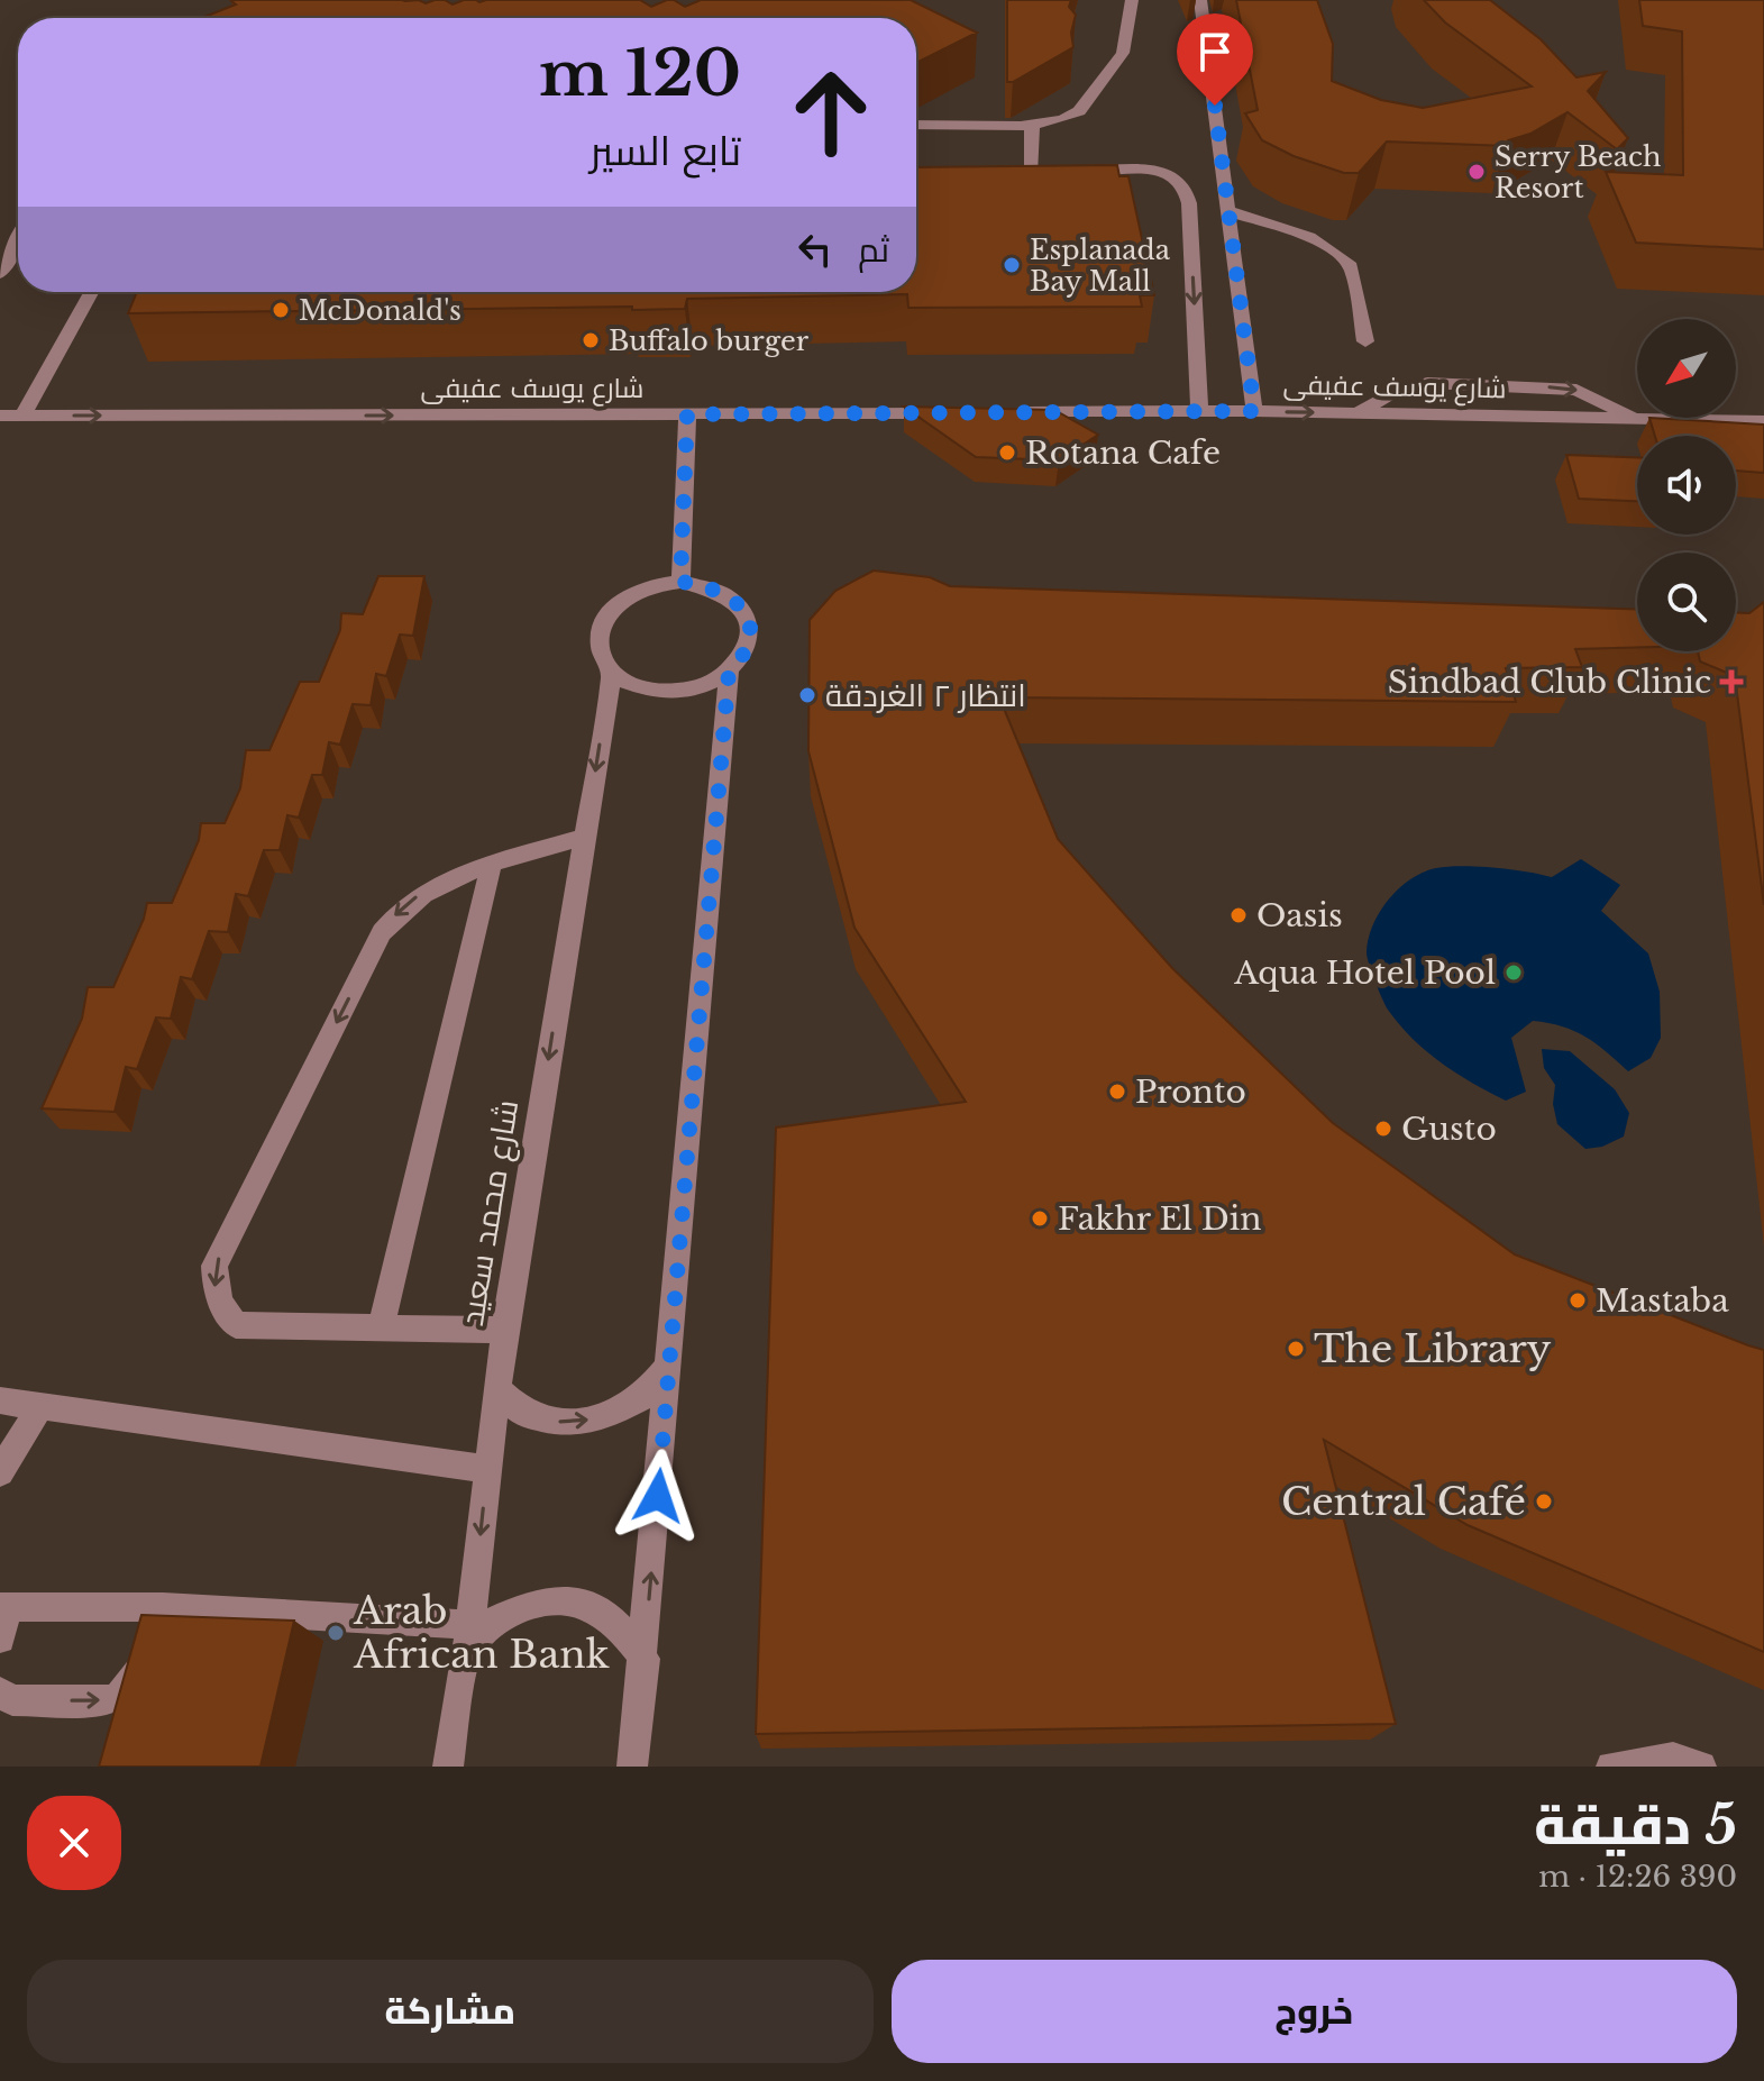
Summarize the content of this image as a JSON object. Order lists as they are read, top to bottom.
{
  "streets": {
    "street": ["شارع يوسف عفيفى", "شارع محمد سعيد"]
  },
  "one_way": ["شارع يوسف عفيفى"],
  "places": {
    "other": [
      "Serry Beach Resort",
      "Esplanada Bay Mall",
      "McDonald's",
      "Buffalo burger",
      "Rotana Cafe",
      "انتظار ٢ الغردقة",
      "Oasis",
      "Aqua Hotel Pool",
      "Pronto",
      "Gusto",
      "Fakhr El Din",
      "Mastaba",
      "The Library",
      "Central Café",
      "Arab African Bank"
    ],
    "health": ["Sindbad Club Clinic"]
  },
  "north": "bottom left",
  "page": {
    "turn": ["120 m", "تابع السير"],
    "then": "ثم",
    "heading": ["5 دقيقة", "390 m · 12:26"],
    "buttons": ["خروج", "مشاركة"]
  }
}
